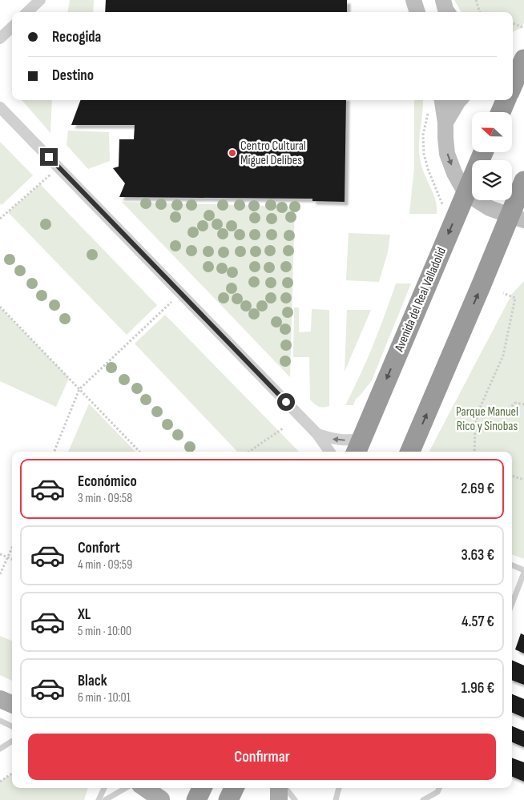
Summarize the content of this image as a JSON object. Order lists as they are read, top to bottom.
{
  "streets": {
    "highway": ["Avenida del Real Valladolid"]
  },
  "parks": ["Parque Manuel Rico y Sinobas"],
  "places": ["Centro Cultural Miguel Delibes"],
  "north": "left",
  "page": {
    "banner": ["Recogida", "Destino"],
    "list": [
      {
        "name": "Económico",
        "note": "3 min · 09:58",
        "value": "2.69 €"
      },
      {
        "name": "Confort",
        "note": "4 min · 09:59",
        "value": "3.63 €"
      },
      {
        "name": "XL",
        "note": "5 min · 10:00",
        "value": "4.57 €"
      },
      {
        "name": "Black",
        "note": "6 min · 10:01",
        "value": "1.96 €"
      }
    ],
    "buttons": "Confirmar"
  }
}
